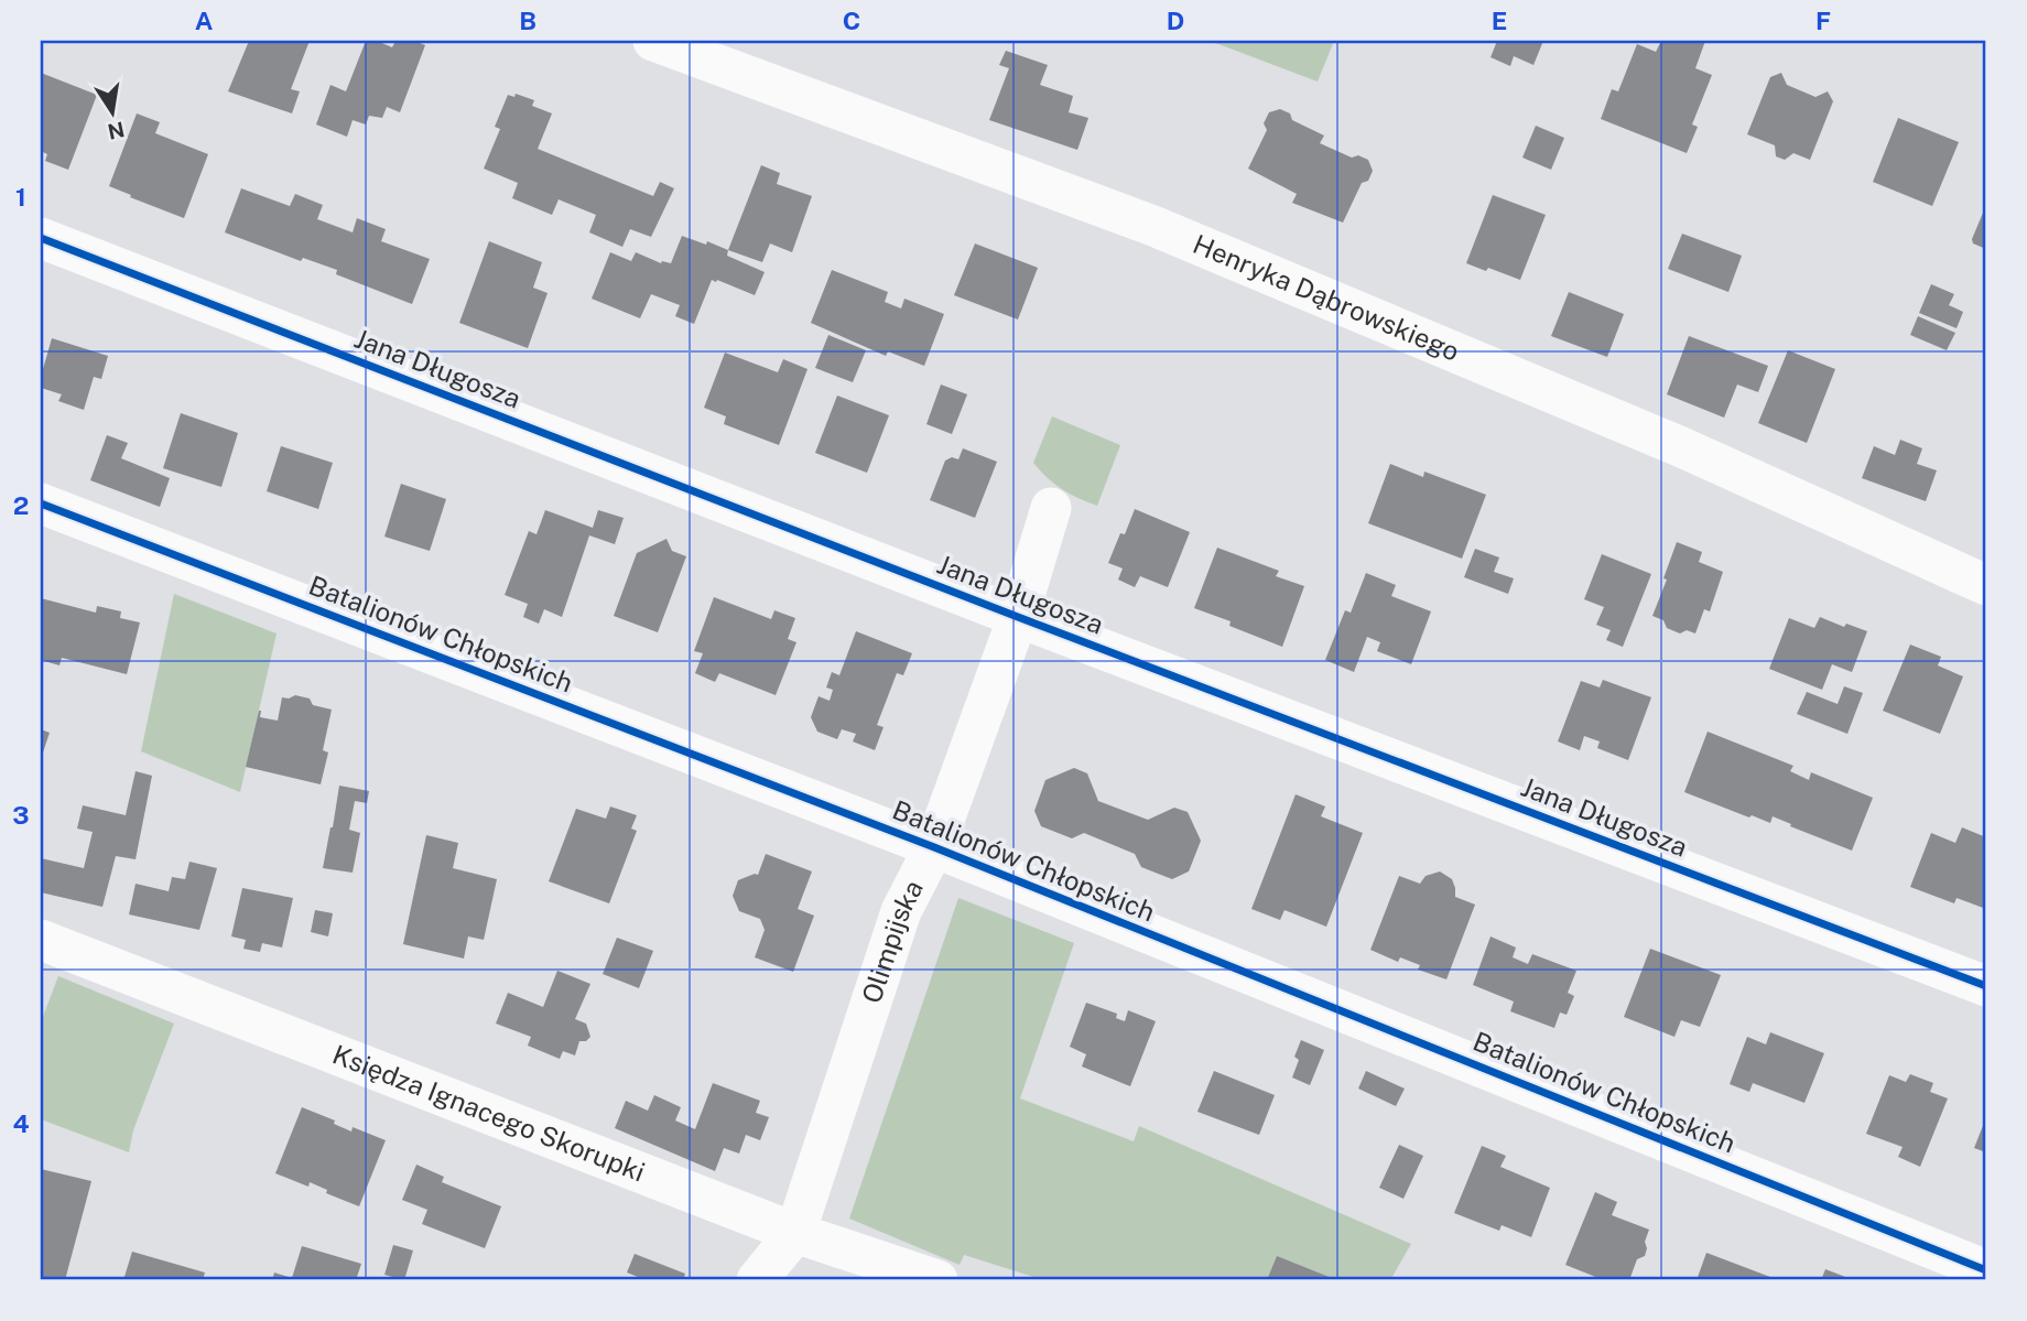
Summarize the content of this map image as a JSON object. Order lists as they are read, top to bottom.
{
  "streets": {
    "street": [
      "Henryka Dąbrowskiego",
      "Jana Długosza",
      "Batalionów Chłopskich",
      "Olimpijska",
      "Księdza Ignacego Skorupki"
    ]
  },
  "crossings": [
    ["Jana Długosza", "Olimpijska"],
    ["Batalionów Chłopskich", "Olimpijska"],
    ["Olimpijska", "Księdza Ignacego Skorupki"]
  ],
  "north": "bottom",
  "grid": {
    "columns": [
      "A",
      "B",
      "C",
      "D",
      "E",
      "F"
    ],
    "rows": [
      "1",
      "2",
      "3",
      "4"
    ]
  }
}
